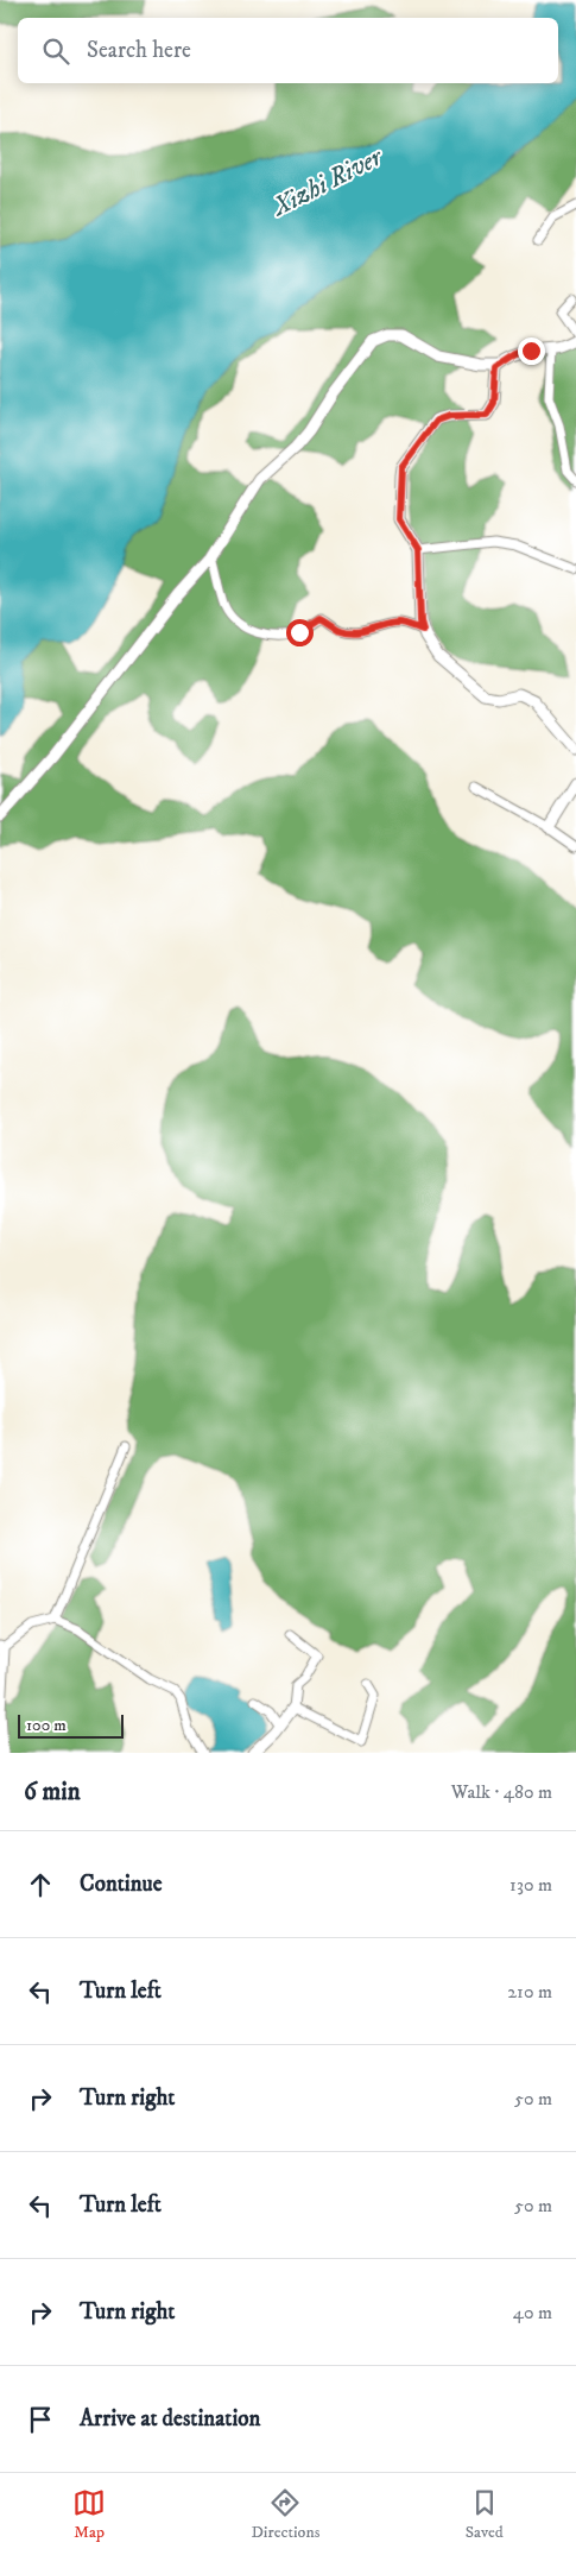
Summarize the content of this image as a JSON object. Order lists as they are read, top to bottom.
{
  "water": ["Xizhi River"],
  "scale_bar": "100 m",
  "page": {
    "search": "Search here",
    "scale": "100 m",
    "heading": ["6 min", "Walk · 480 m"],
    "list": [
      ["Continue", "130 m"],
      ["Turn left", "210 m"],
      ["Turn right", "50 m"],
      ["Turn left", "50 m"],
      ["Turn right", "40 m"],
      "Arrive at destination"
    ],
    "nav": ["Map", "Directions", "Saved"]
  }
}
